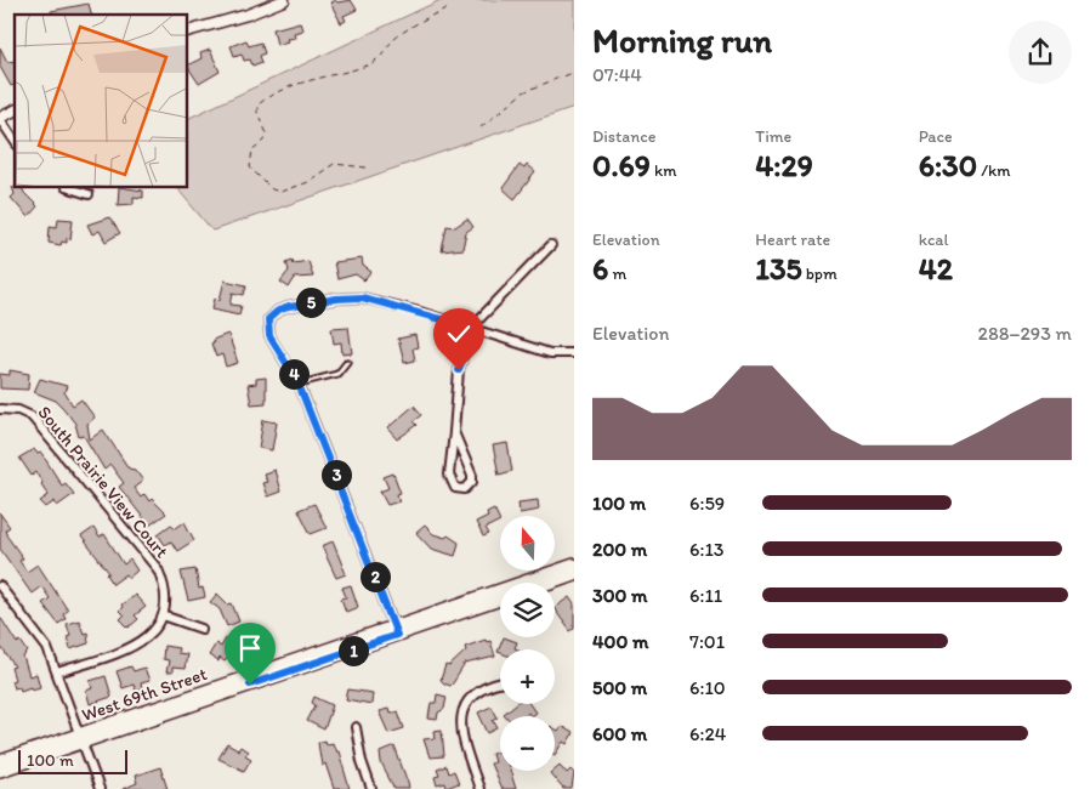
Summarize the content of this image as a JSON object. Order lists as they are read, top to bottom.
{
  "streets": {
    "main road": ["West 69th Street"],
    "street": ["South Prairie View Court"]
  },
  "scale_bar": "100 m",
  "north": "top",
  "page": {
    "heading": ["Morning run", "07:44"],
    "stats": [
      ["Distance", "0.69 km"],
      ["Time", "4:29"],
      ["Pace", "6:30 /km"],
      ["Elevation", "6 m"],
      ["Heart rate", "135 bpm"],
      ["kcal", "42"]
    ],
    "pins": [
      "5",
      "4",
      "3",
      "2",
      "1"
    ],
    "chart": ["Elevation", "288–293 m"],
    "list": [
      {
        "name": "100 m",
        "note": "6:59"
      },
      {
        "name": "200 m",
        "note": "6:13"
      },
      {
        "name": "300 m",
        "note": "6:11"
      },
      {
        "name": "400 m",
        "note": "7:01"
      },
      {
        "name": "500 m",
        "note": "6:10"
      },
      {
        "name": "600 m",
        "note": "6:24"
      }
    ],
    "map_buttons": ["+", "−"],
    "scale": "100 m"
  }
}
